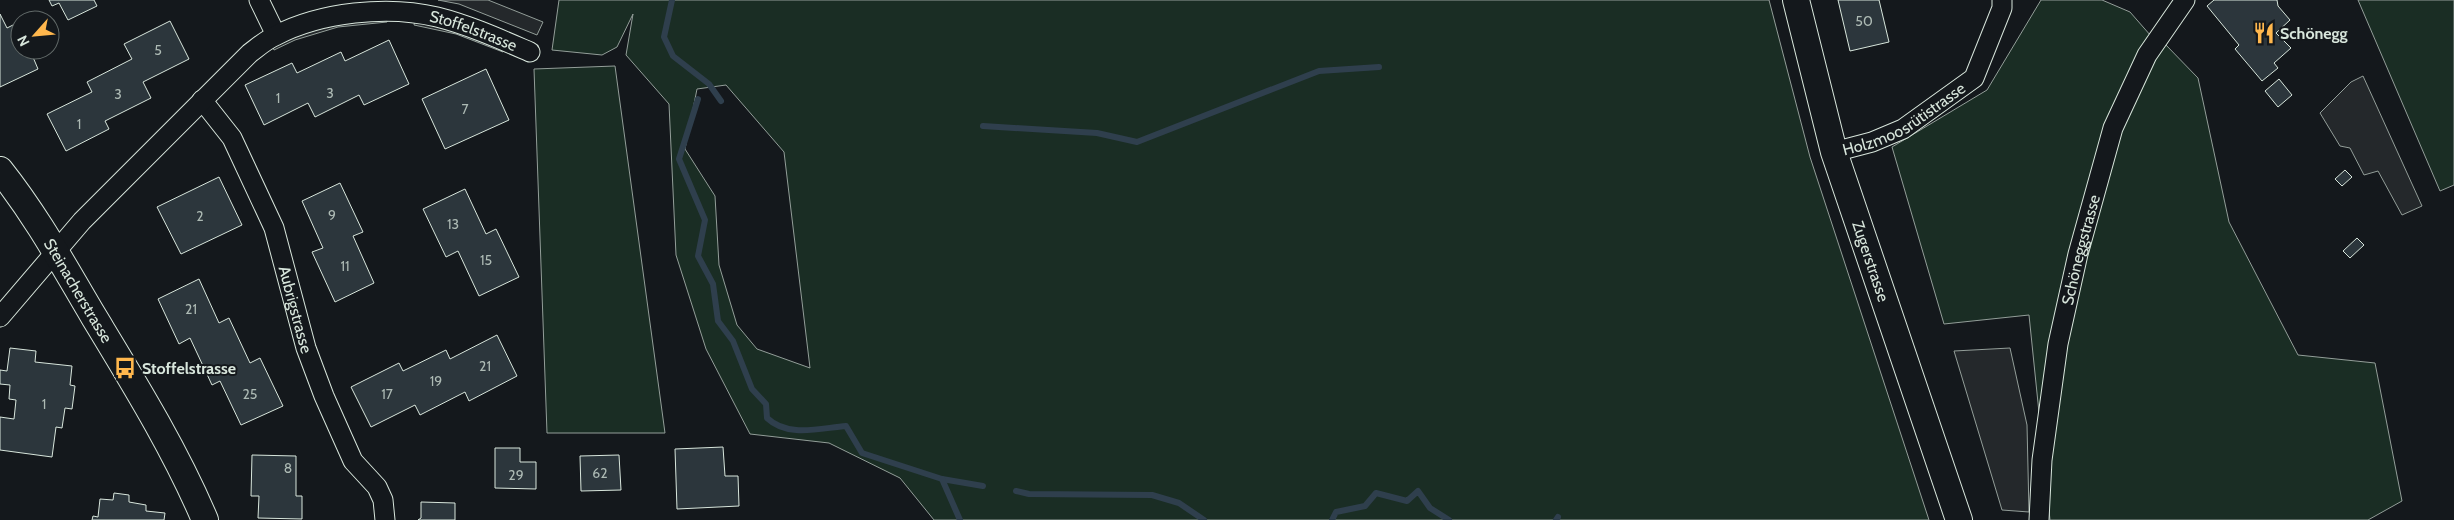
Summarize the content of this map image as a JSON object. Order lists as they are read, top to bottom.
{
  "streets": {
    "main road": ["Zugerstrasse", "Steinacherstrasse"],
    "street": [
      "Stoffelstrasse",
      "Holzmoosrütistrasse",
      "Schöneggstrasse",
      "Aubrigstrasse"
    ]
  },
  "crossings": [
    ["Stoffelstrasse", "Steinacherstrasse"],
    ["Stoffelstrasse", "Aubrigstrasse"],
    ["Holzmoosrütistrasse", "Zugerstrasse"]
  ],
  "places": {
    "restaurant": ["Schönegg"],
    "bus stop": ["Stoffelstrasse"]
  },
  "house_numbers": [
    "50",
    "5",
    "3",
    "3",
    "1",
    "7",
    "1",
    "9",
    "2",
    "13",
    "15",
    "11",
    "21",
    "21",
    "19",
    "25",
    "17",
    "1",
    "8",
    "62",
    "29"
  ],
  "north": "bottom left"
}
